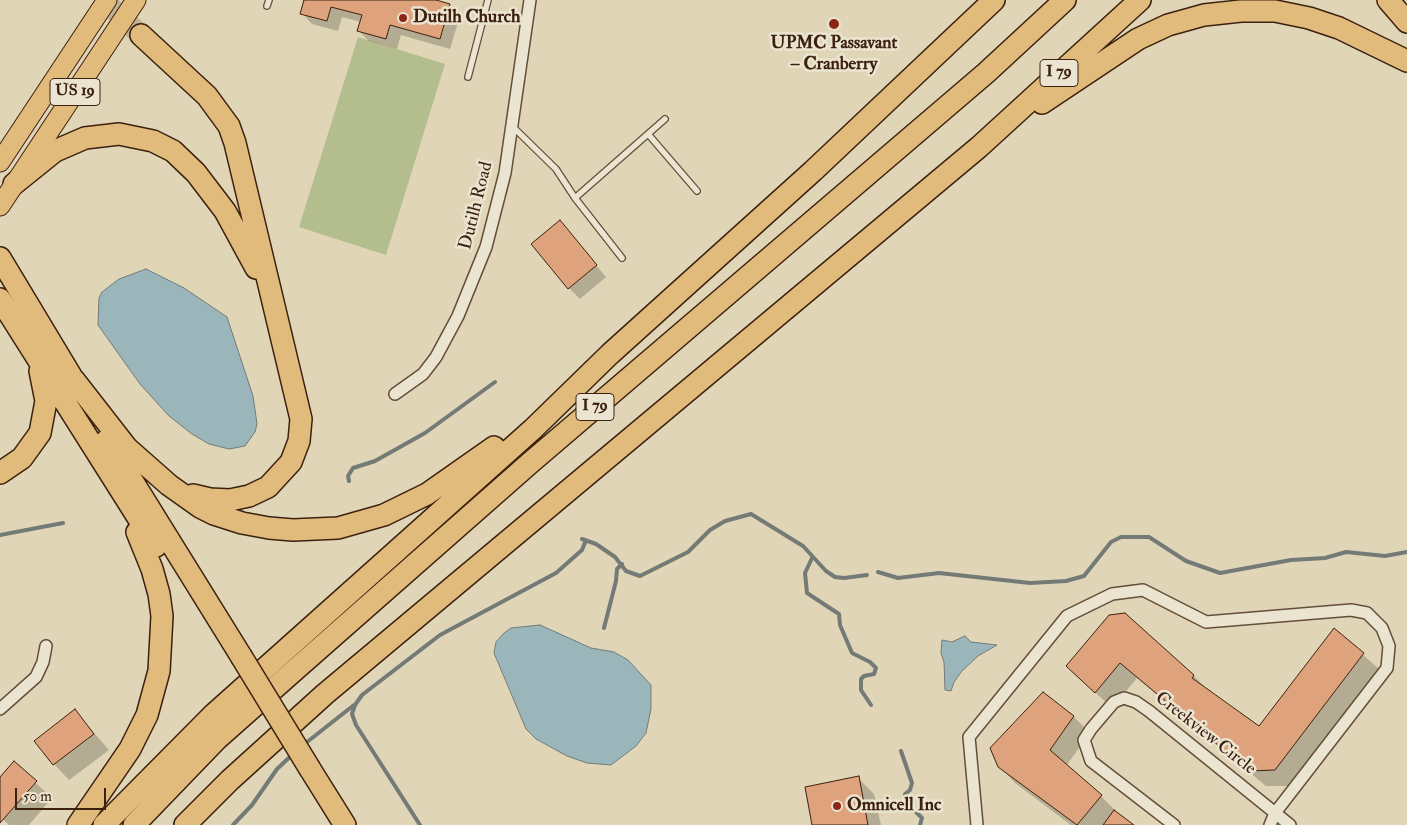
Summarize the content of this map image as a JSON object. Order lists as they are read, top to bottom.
{
  "streets": {
    "highway": ["I 79", "US 19"],
    "street": ["Dutilh Road", "Creekview Circle"]
  },
  "places": ["Dutilh Church", "UPMC Passavant – Cranberry", "Omnicell Inc"],
  "scale_bar": "50 m"
}
